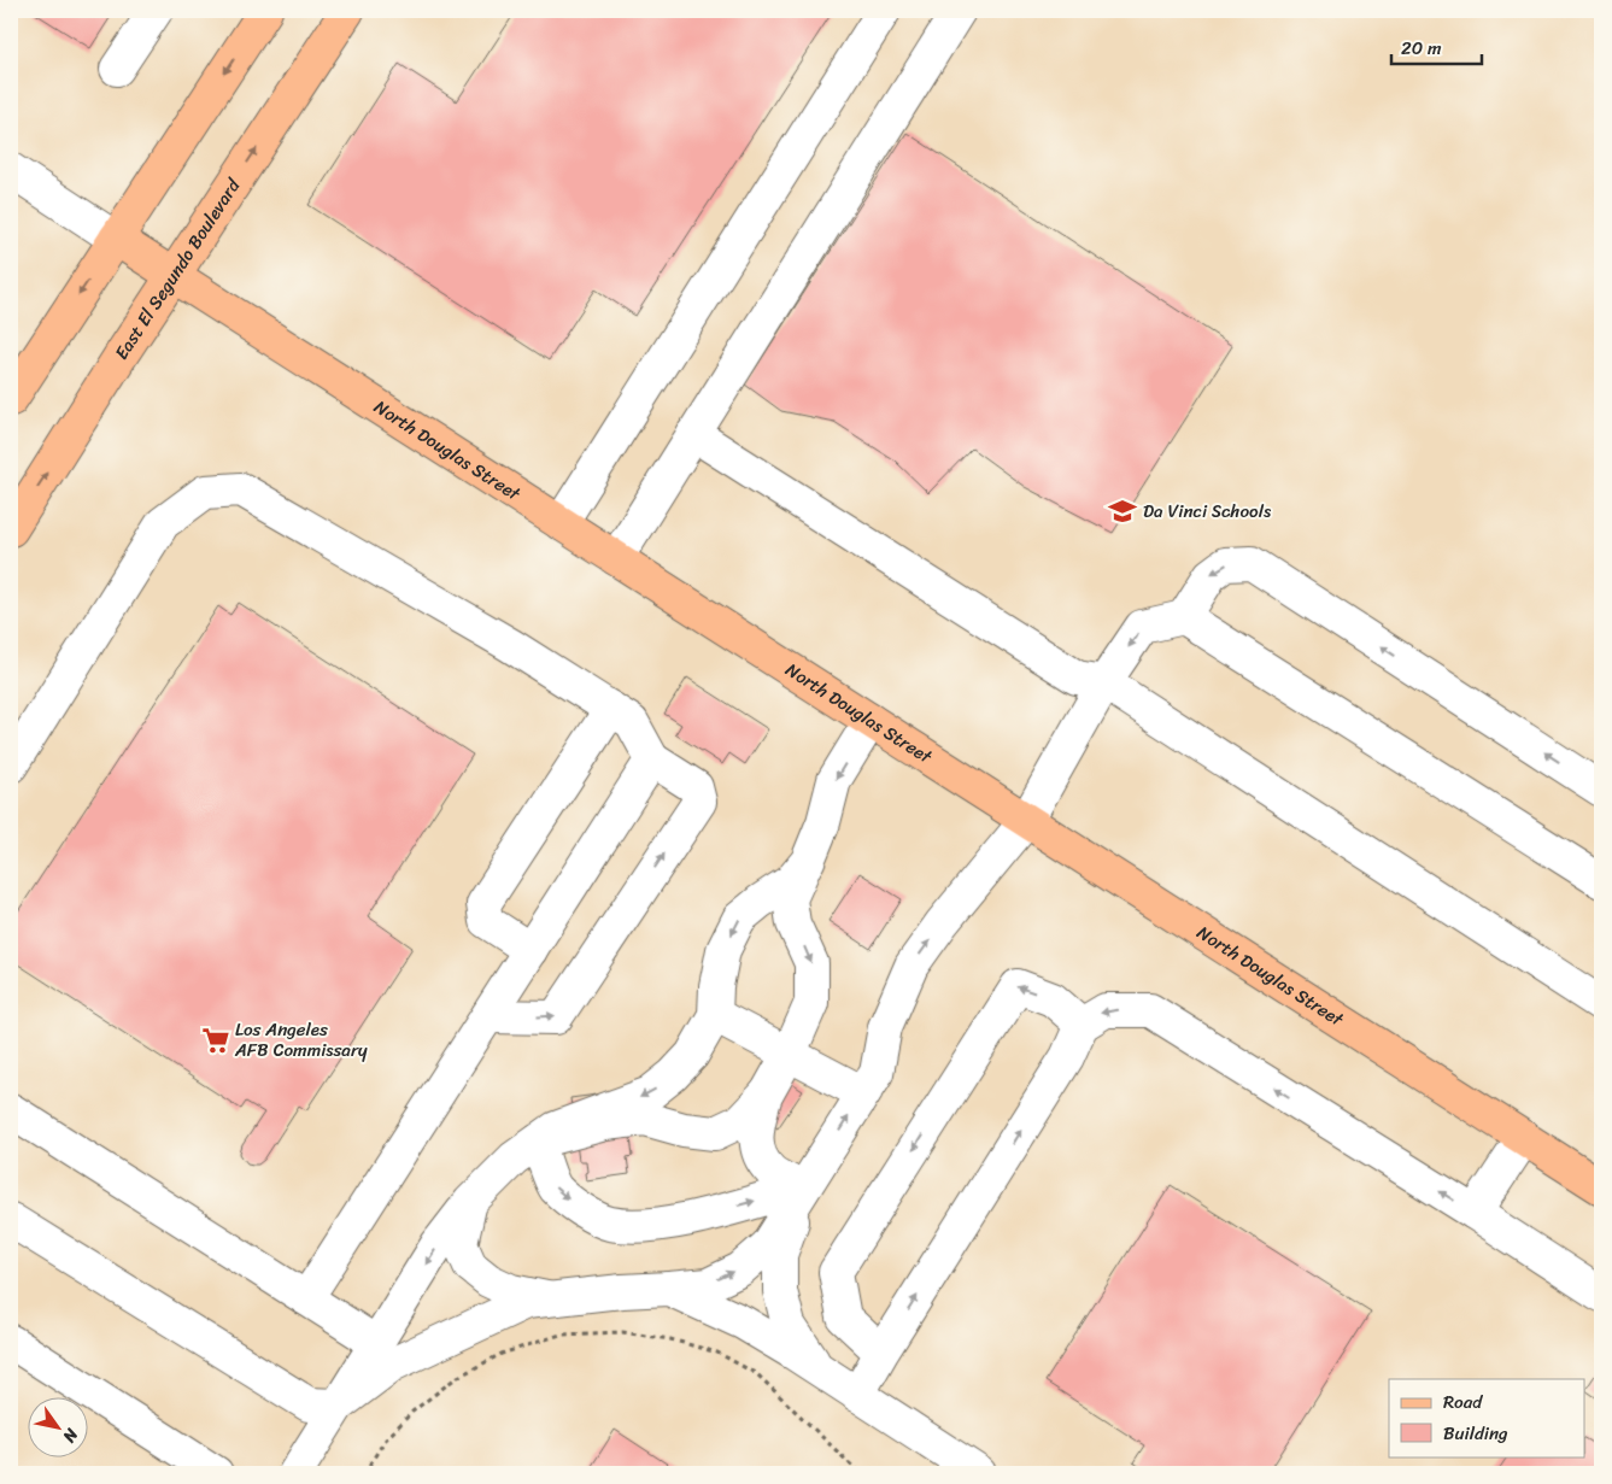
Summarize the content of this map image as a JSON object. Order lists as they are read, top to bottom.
{
  "streets": {
    "main road": ["East El Segundo Boulevard", "North Douglas Street"]
  },
  "crossings": [
    ["East El Segundo Boulevard", "North Douglas Street"]
  ],
  "places": {
    "school or university": ["Da Vinci Schools"],
    "supermarket": ["Los Angeles AFB Commissary"]
  },
  "legend": ["Road", "Building"],
  "scale_bar": "20 m",
  "north": "bottom right"
}
